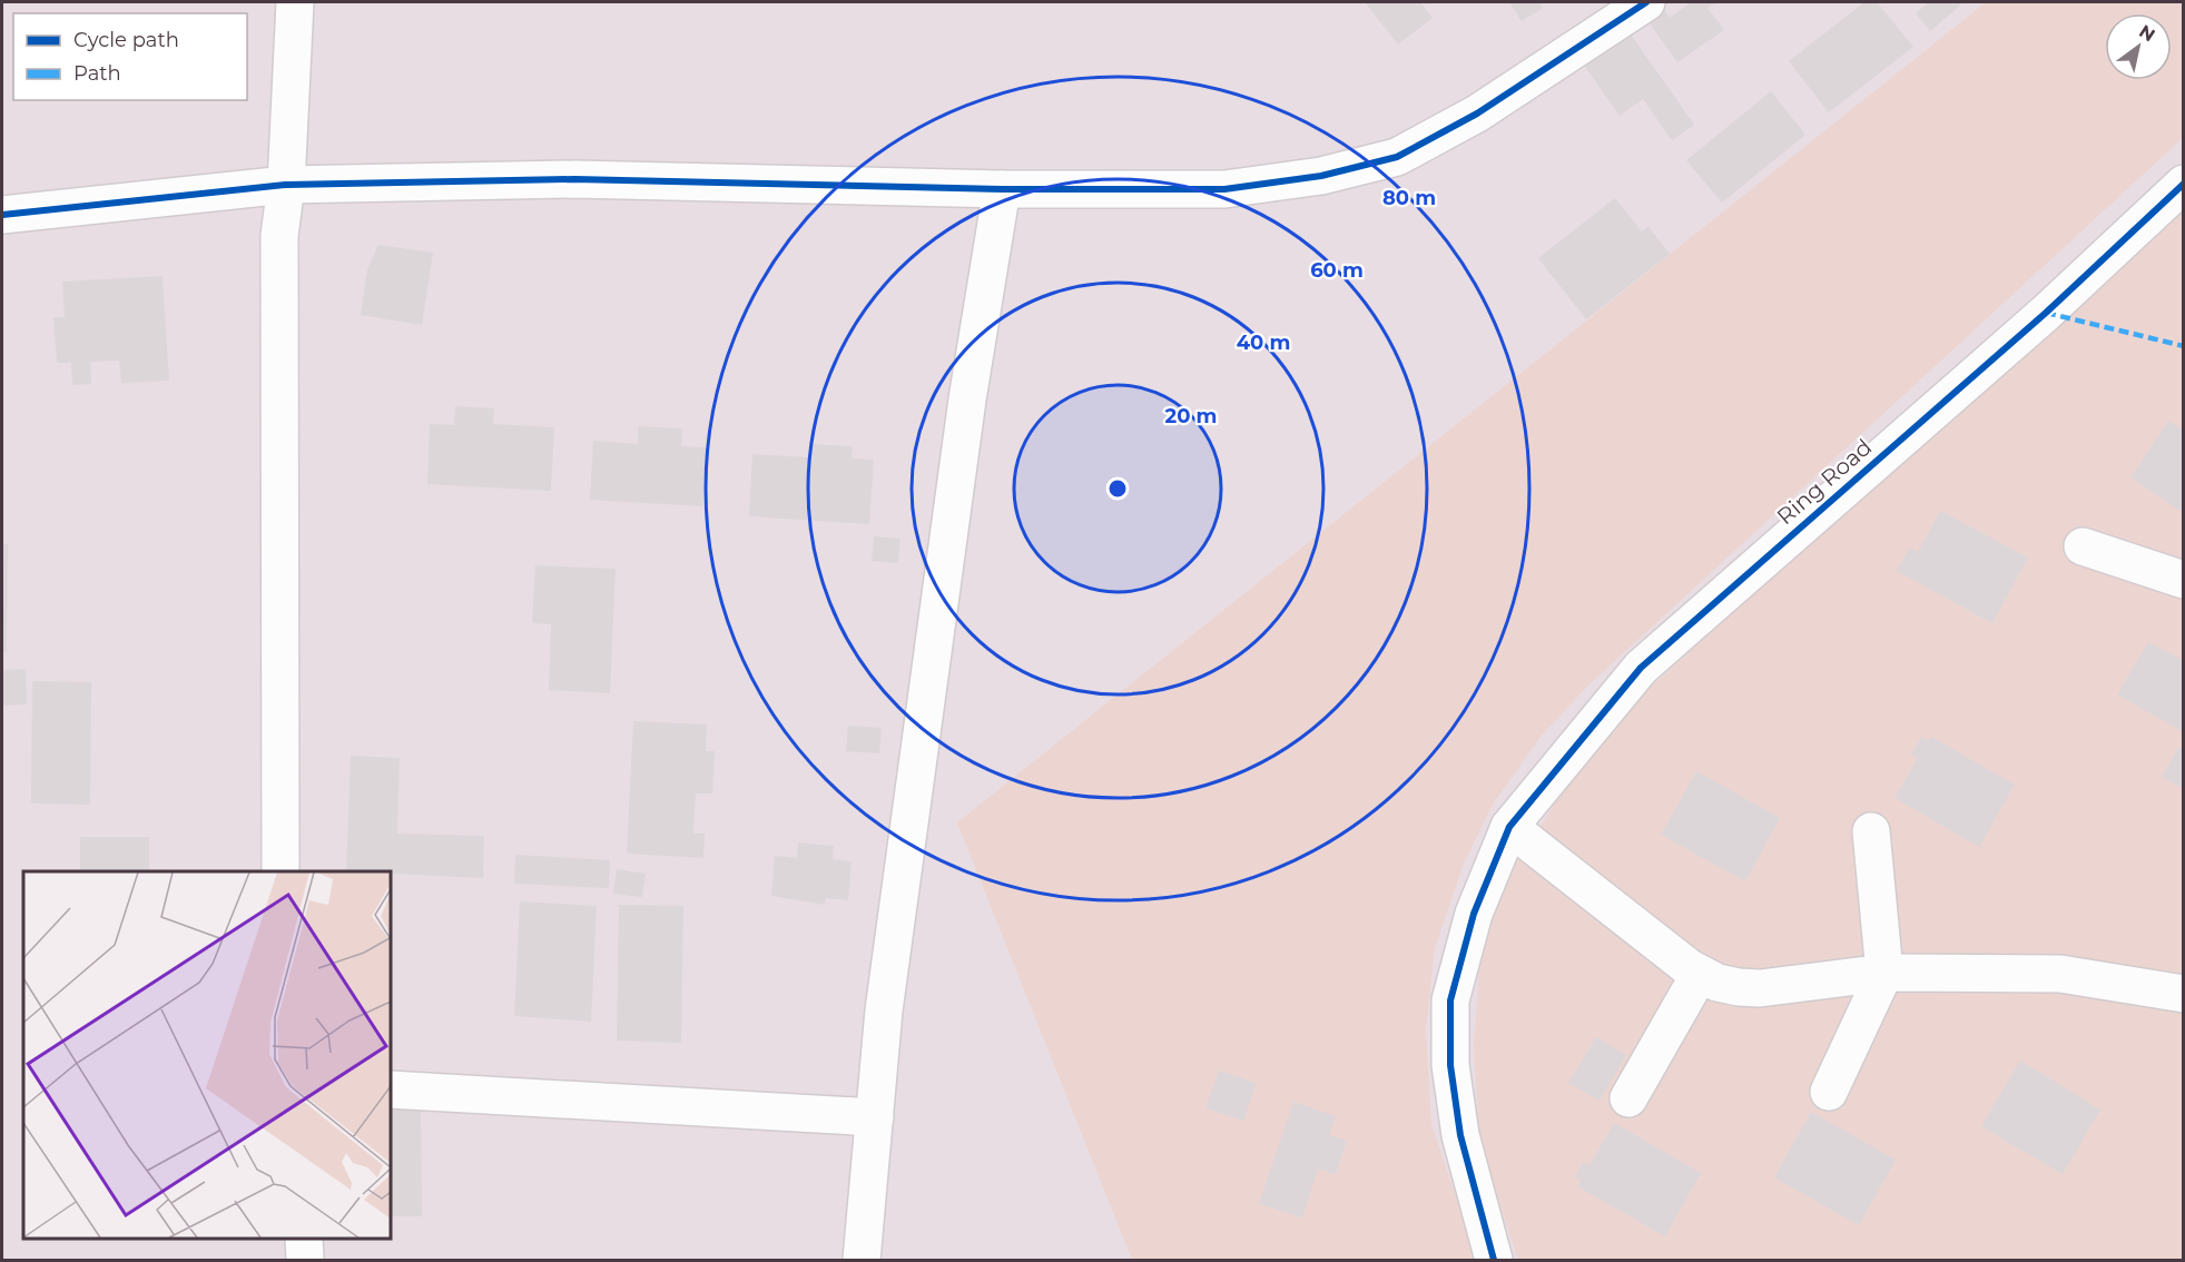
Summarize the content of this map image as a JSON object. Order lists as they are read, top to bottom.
{
  "streets": {
    "street": ["Ring Road"]
  },
  "legend": ["Cycle path", "Path"],
  "north": "top right",
  "rings": [
    "80 m",
    "60 m",
    "40 m",
    "20 m"
  ]
}
